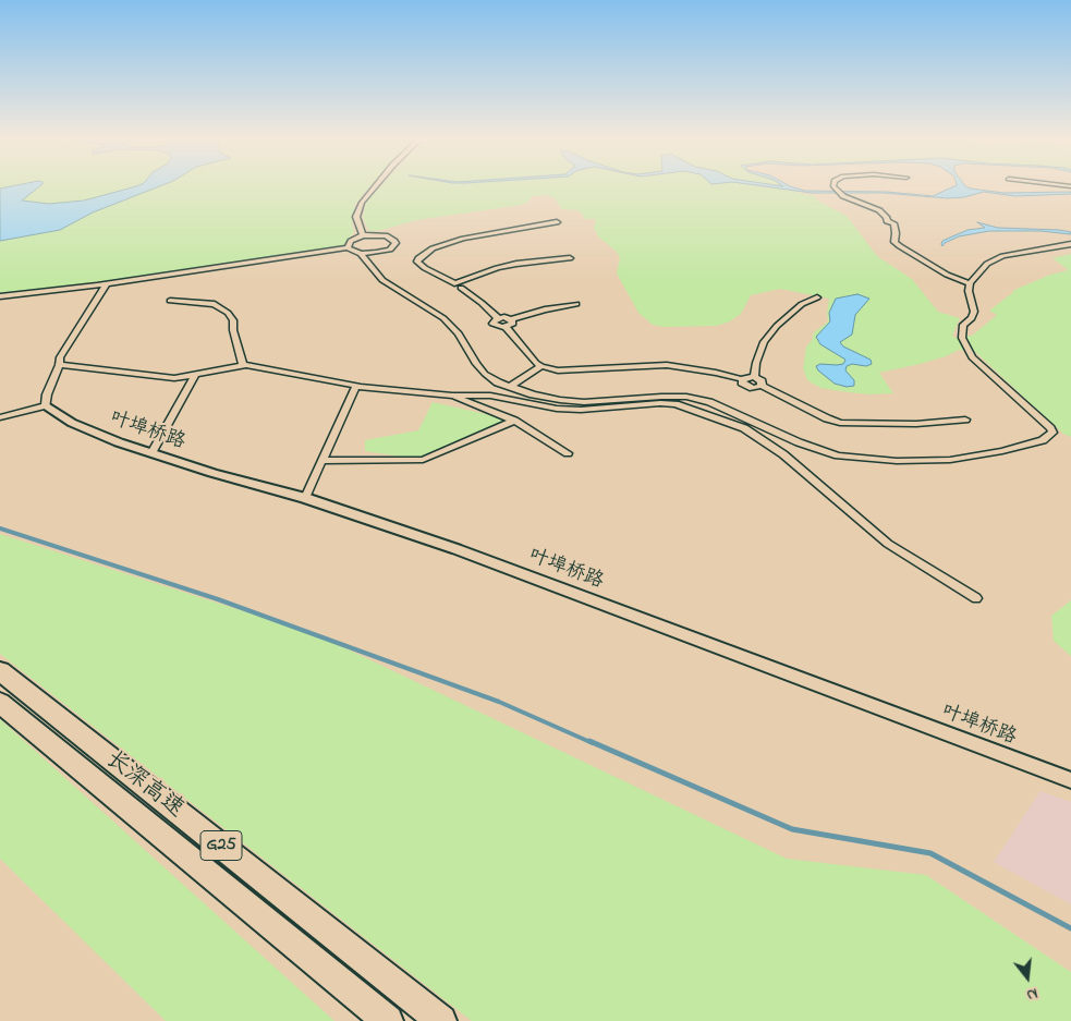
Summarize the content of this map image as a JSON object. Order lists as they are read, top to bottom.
{
  "streets": {
    "highway": ["长深高速", "G25"],
    "street": ["叶埠桥路"]
  },
  "north": "bottom"
}
